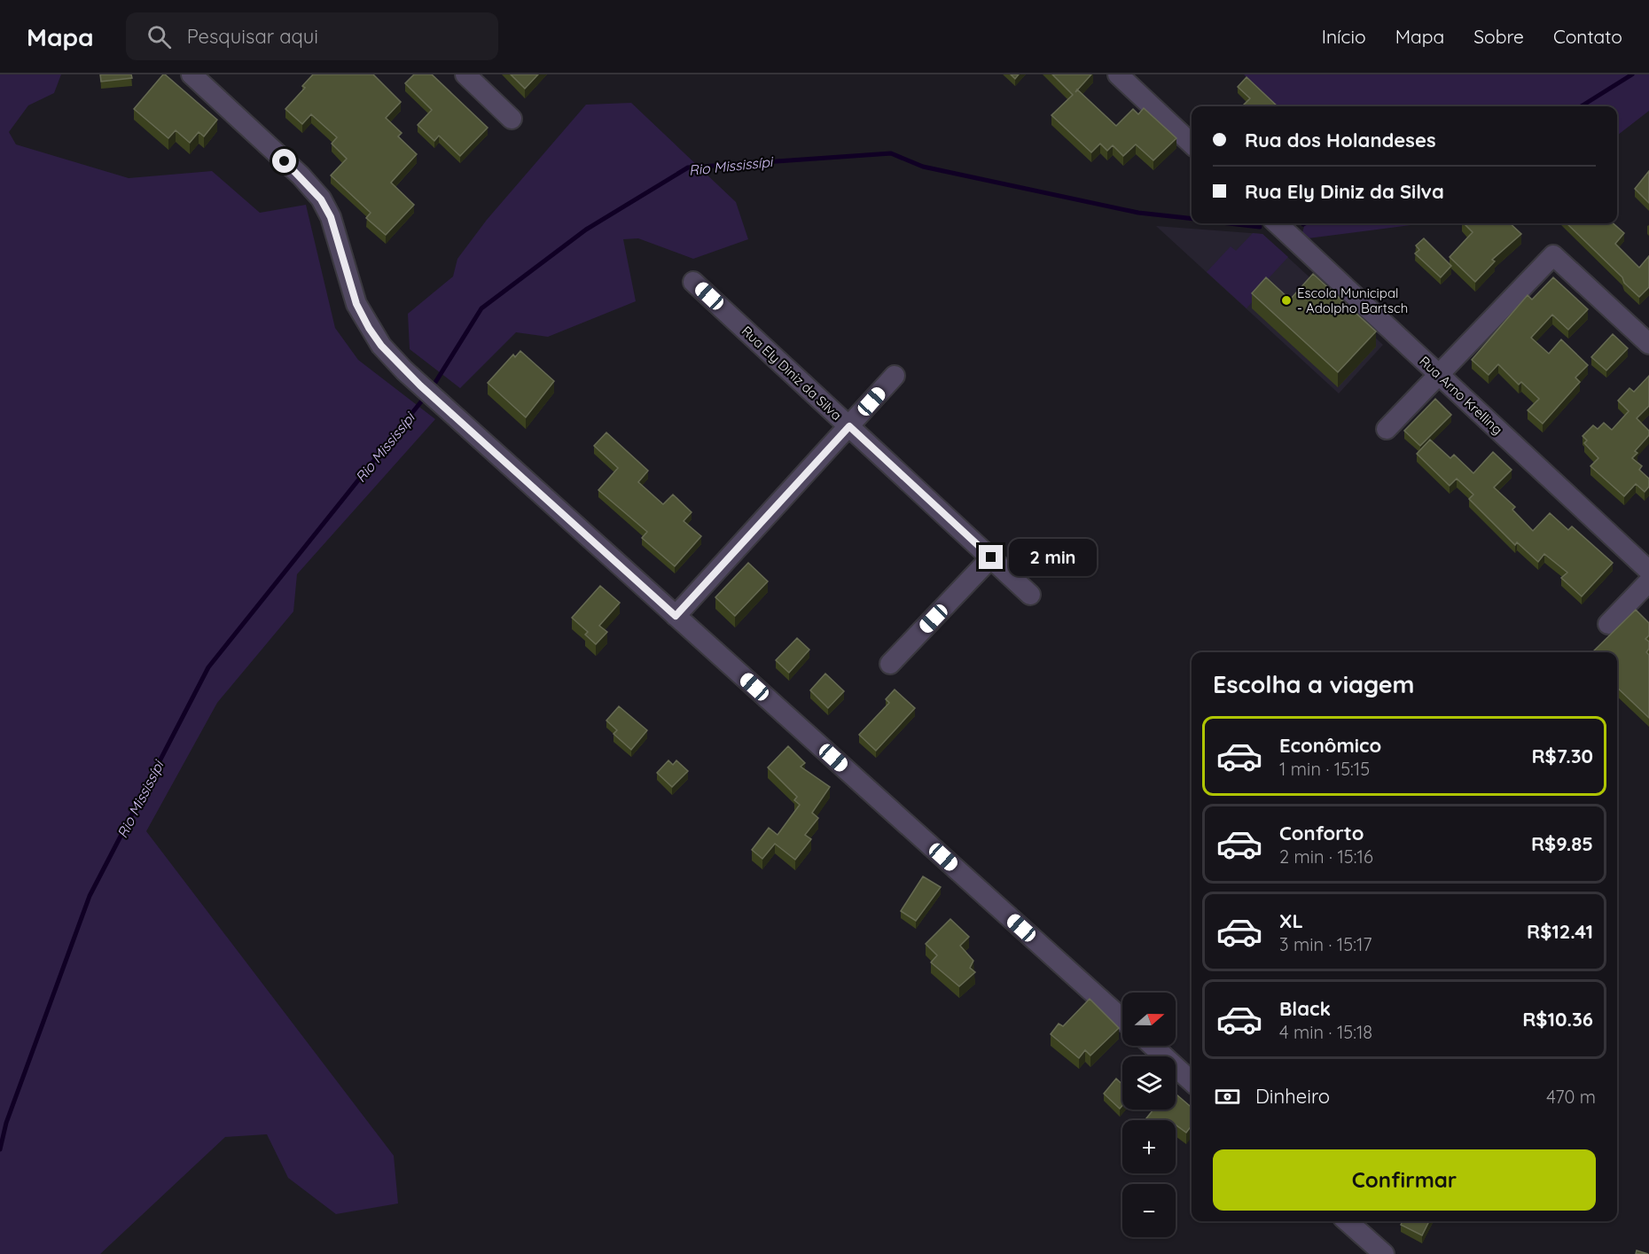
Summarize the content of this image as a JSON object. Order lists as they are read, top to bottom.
{
  "streets": {
    "street": ["Rua Ely Diniz da Silva", "Rua Arno Krelling"]
  },
  "water": ["Rio Mississípi"],
  "places": ["Escola Municipal - Adolpho Bartsch"],
  "north": "right",
  "page": {
    "header": "Mapa",
    "search": "Pesquisar aqui",
    "nav": [
      "Início",
      "Mapa",
      "Sobre",
      "Contato"
    ],
    "banner": ["Rua dos Holandeses", "Rua Ely Diniz da Silva"],
    "bubble": "2 min",
    "heading": "Escolha a viagem",
    "list": [
      {
        "name": "Econômico",
        "note": "1 min · 15:15",
        "value": "R$7.30"
      },
      {
        "name": "Conforto",
        "note": "2 min · 15:16",
        "value": "R$9.85"
      },
      {
        "name": "XL",
        "note": "3 min · 15:17",
        "value": "R$12.41"
      },
      {
        "name": "Black",
        "note": "4 min · 15:18",
        "value": "R$10.36"
      }
    ],
    "map_buttons": ["+", "−"],
    "pay": ["Dinheiro", "470 m"],
    "buttons": "Confirmar"
  }
}
